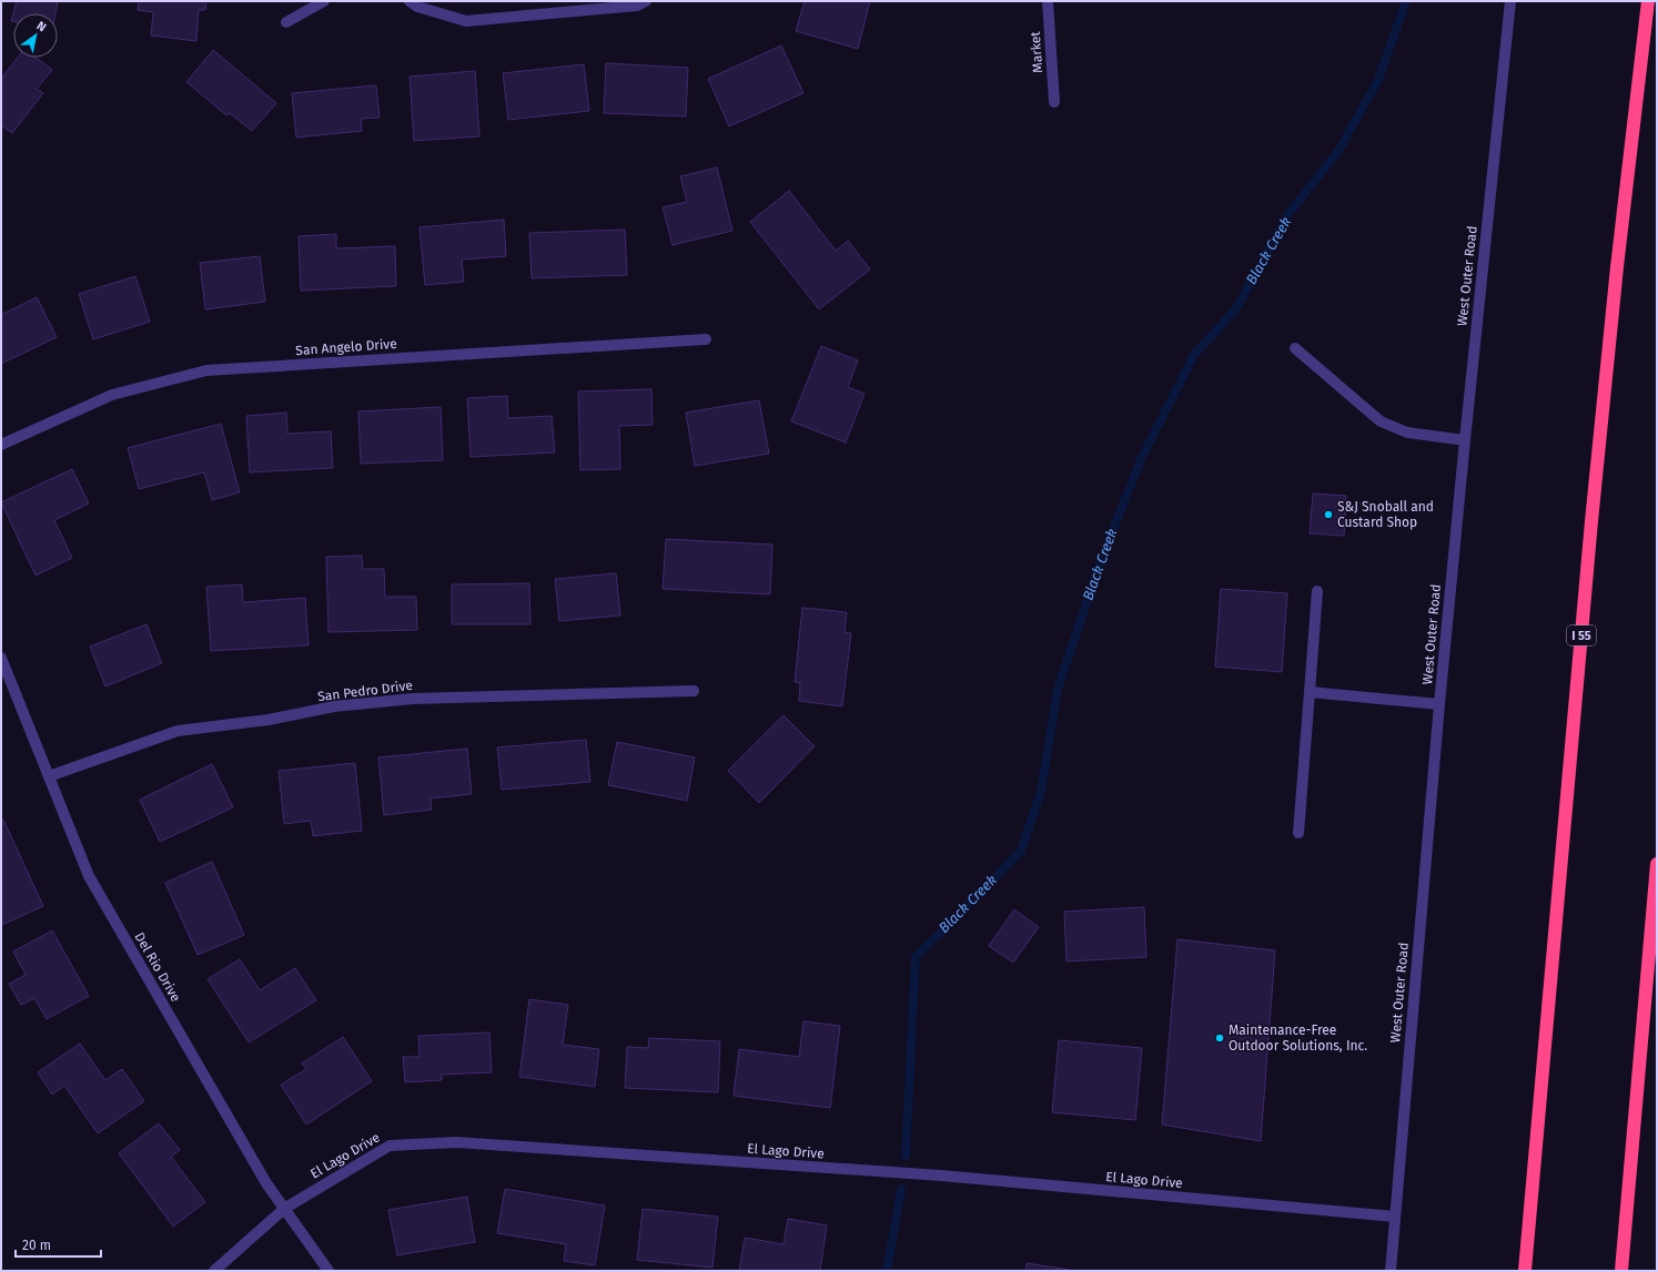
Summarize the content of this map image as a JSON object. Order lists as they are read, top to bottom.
{
  "streets": {
    "highway": ["I 55"],
    "street": [
      "Market",
      "West Outer Road",
      "San Angelo Drive",
      "San Pedro Drive",
      "Del Rio Drive",
      "El Lago Drive"
    ]
  },
  "crossings": [
    ["West Outer Road", "El Lago Drive"],
    ["San Pedro Drive", "Del Rio Drive"],
    ["Del Rio Drive", "El Lago Drive"]
  ],
  "water": ["Black Creek"],
  "places": ["S&J Snoball and Custard Shop", "Maintenance-Free Outdoor Solutions, Inc."],
  "scale_bar": "20 m",
  "north": "top right"
}
